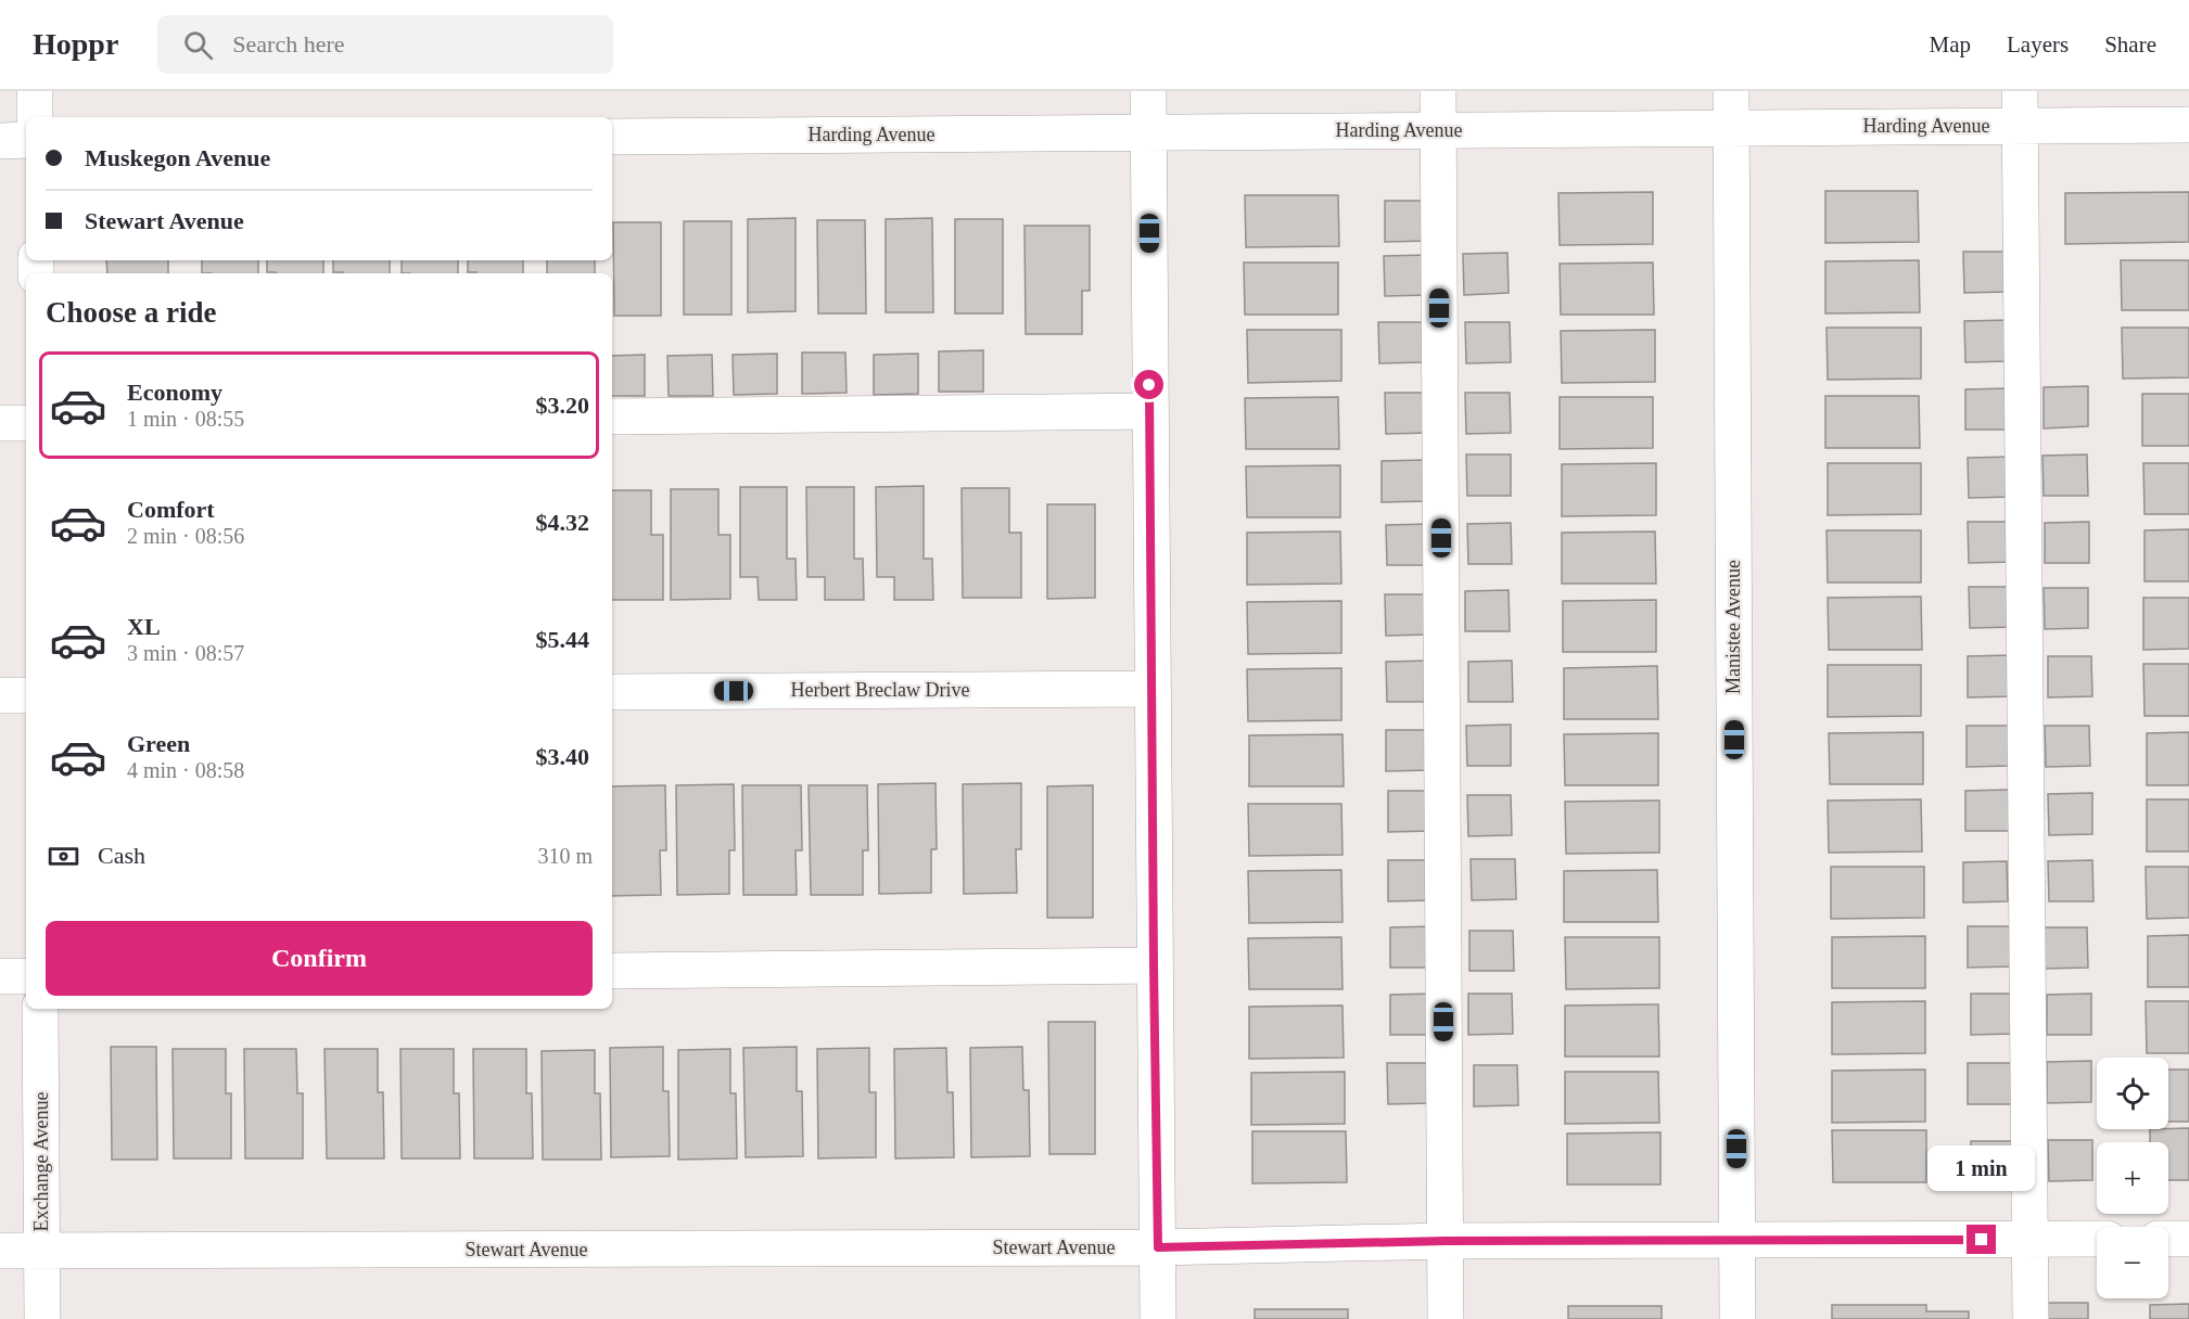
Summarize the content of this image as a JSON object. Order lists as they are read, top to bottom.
{
  "streets": {
    "street": [
      "Harding Avenue",
      "Manistee Avenue",
      "Herbert Breclaw Drive",
      "Exchange Avenue",
      "Stewart Avenue"
    ]
  },
  "crossings": [
    ["Harding Avenue", "Manistee Avenue"],
    ["Manistee Avenue", "Stewart Avenue"],
    ["Exchange Avenue", "Stewart Avenue"]
  ],
  "page": {
    "header": "Hoppr",
    "search": "Search here",
    "nav": ["Map", "Layers", "Share"],
    "banner": ["Muskegon Avenue", "Stewart Avenue"],
    "heading": "Choose a ride",
    "list": [
      {
        "name": "Economy",
        "note": "1 min · 08:55",
        "value": "$3.20"
      },
      {
        "name": "Comfort",
        "note": "2 min · 08:56",
        "value": "$4.32"
      },
      {
        "name": "XL",
        "note": "3 min · 08:57",
        "value": "$5.44"
      },
      {
        "name": "Green",
        "note": "4 min · 08:58",
        "value": "$3.40"
      }
    ],
    "pay": ["Cash", "310 m"],
    "buttons": "Confirm",
    "map_buttons": ["+", "−"],
    "bubble": "1 min"
  }
}
